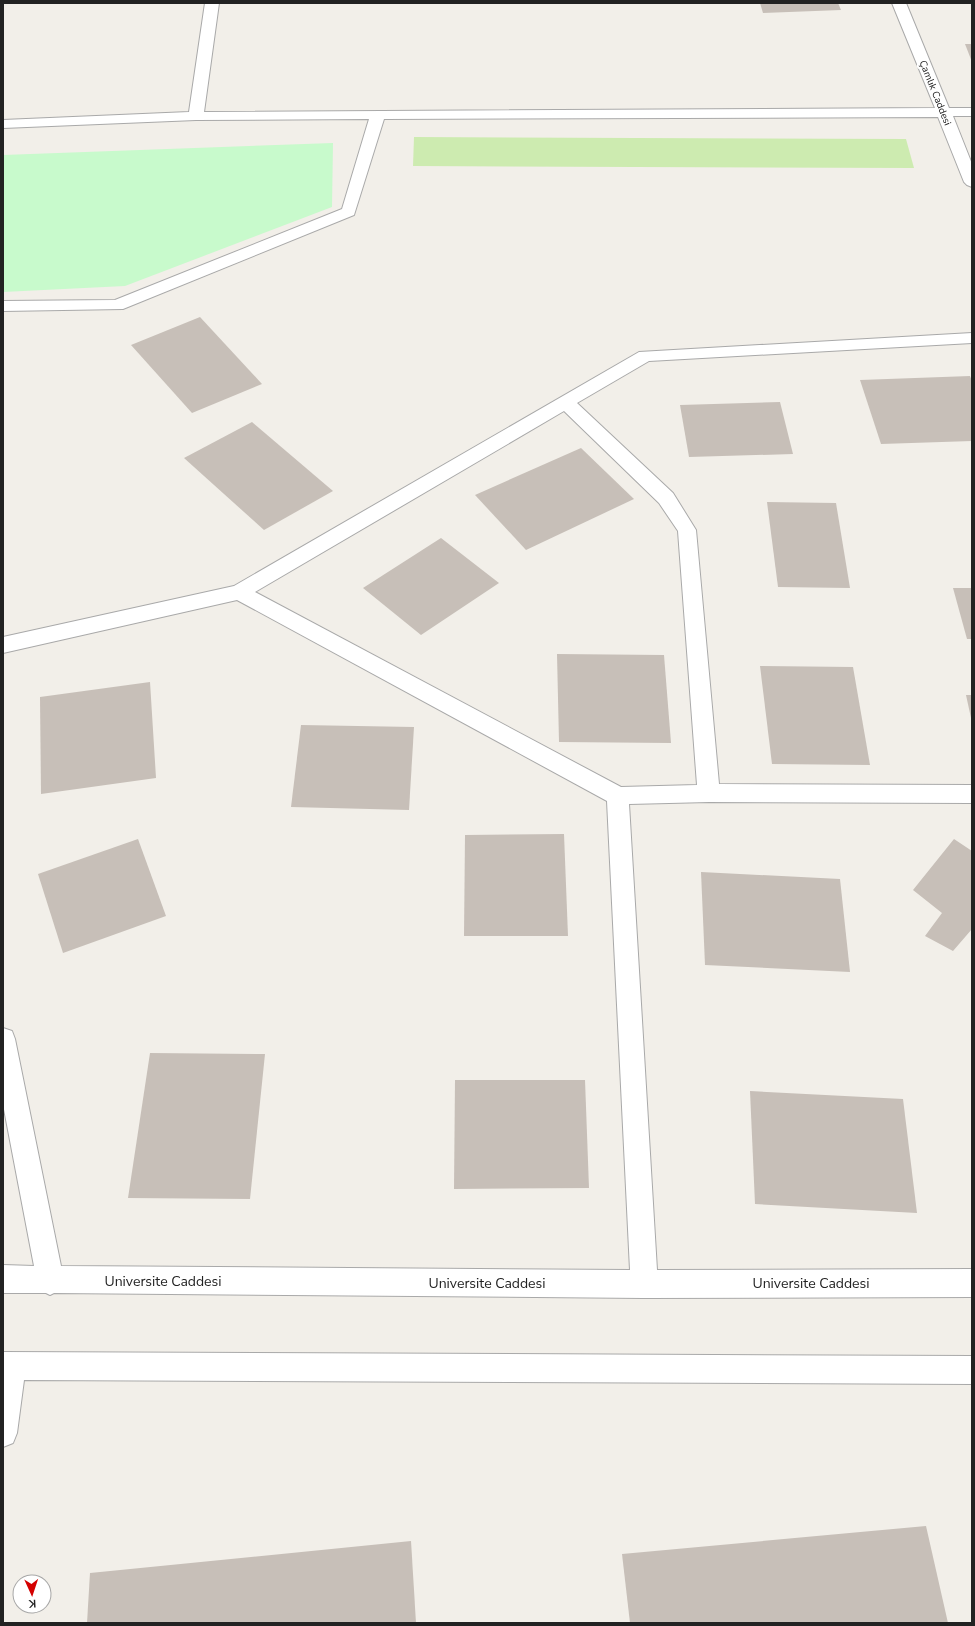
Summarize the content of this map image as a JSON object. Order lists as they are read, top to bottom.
{
  "streets": {
    "street": ["Çamlık Caddesi", "Universite Caddesi"]
  },
  "north": "bottom"
}
